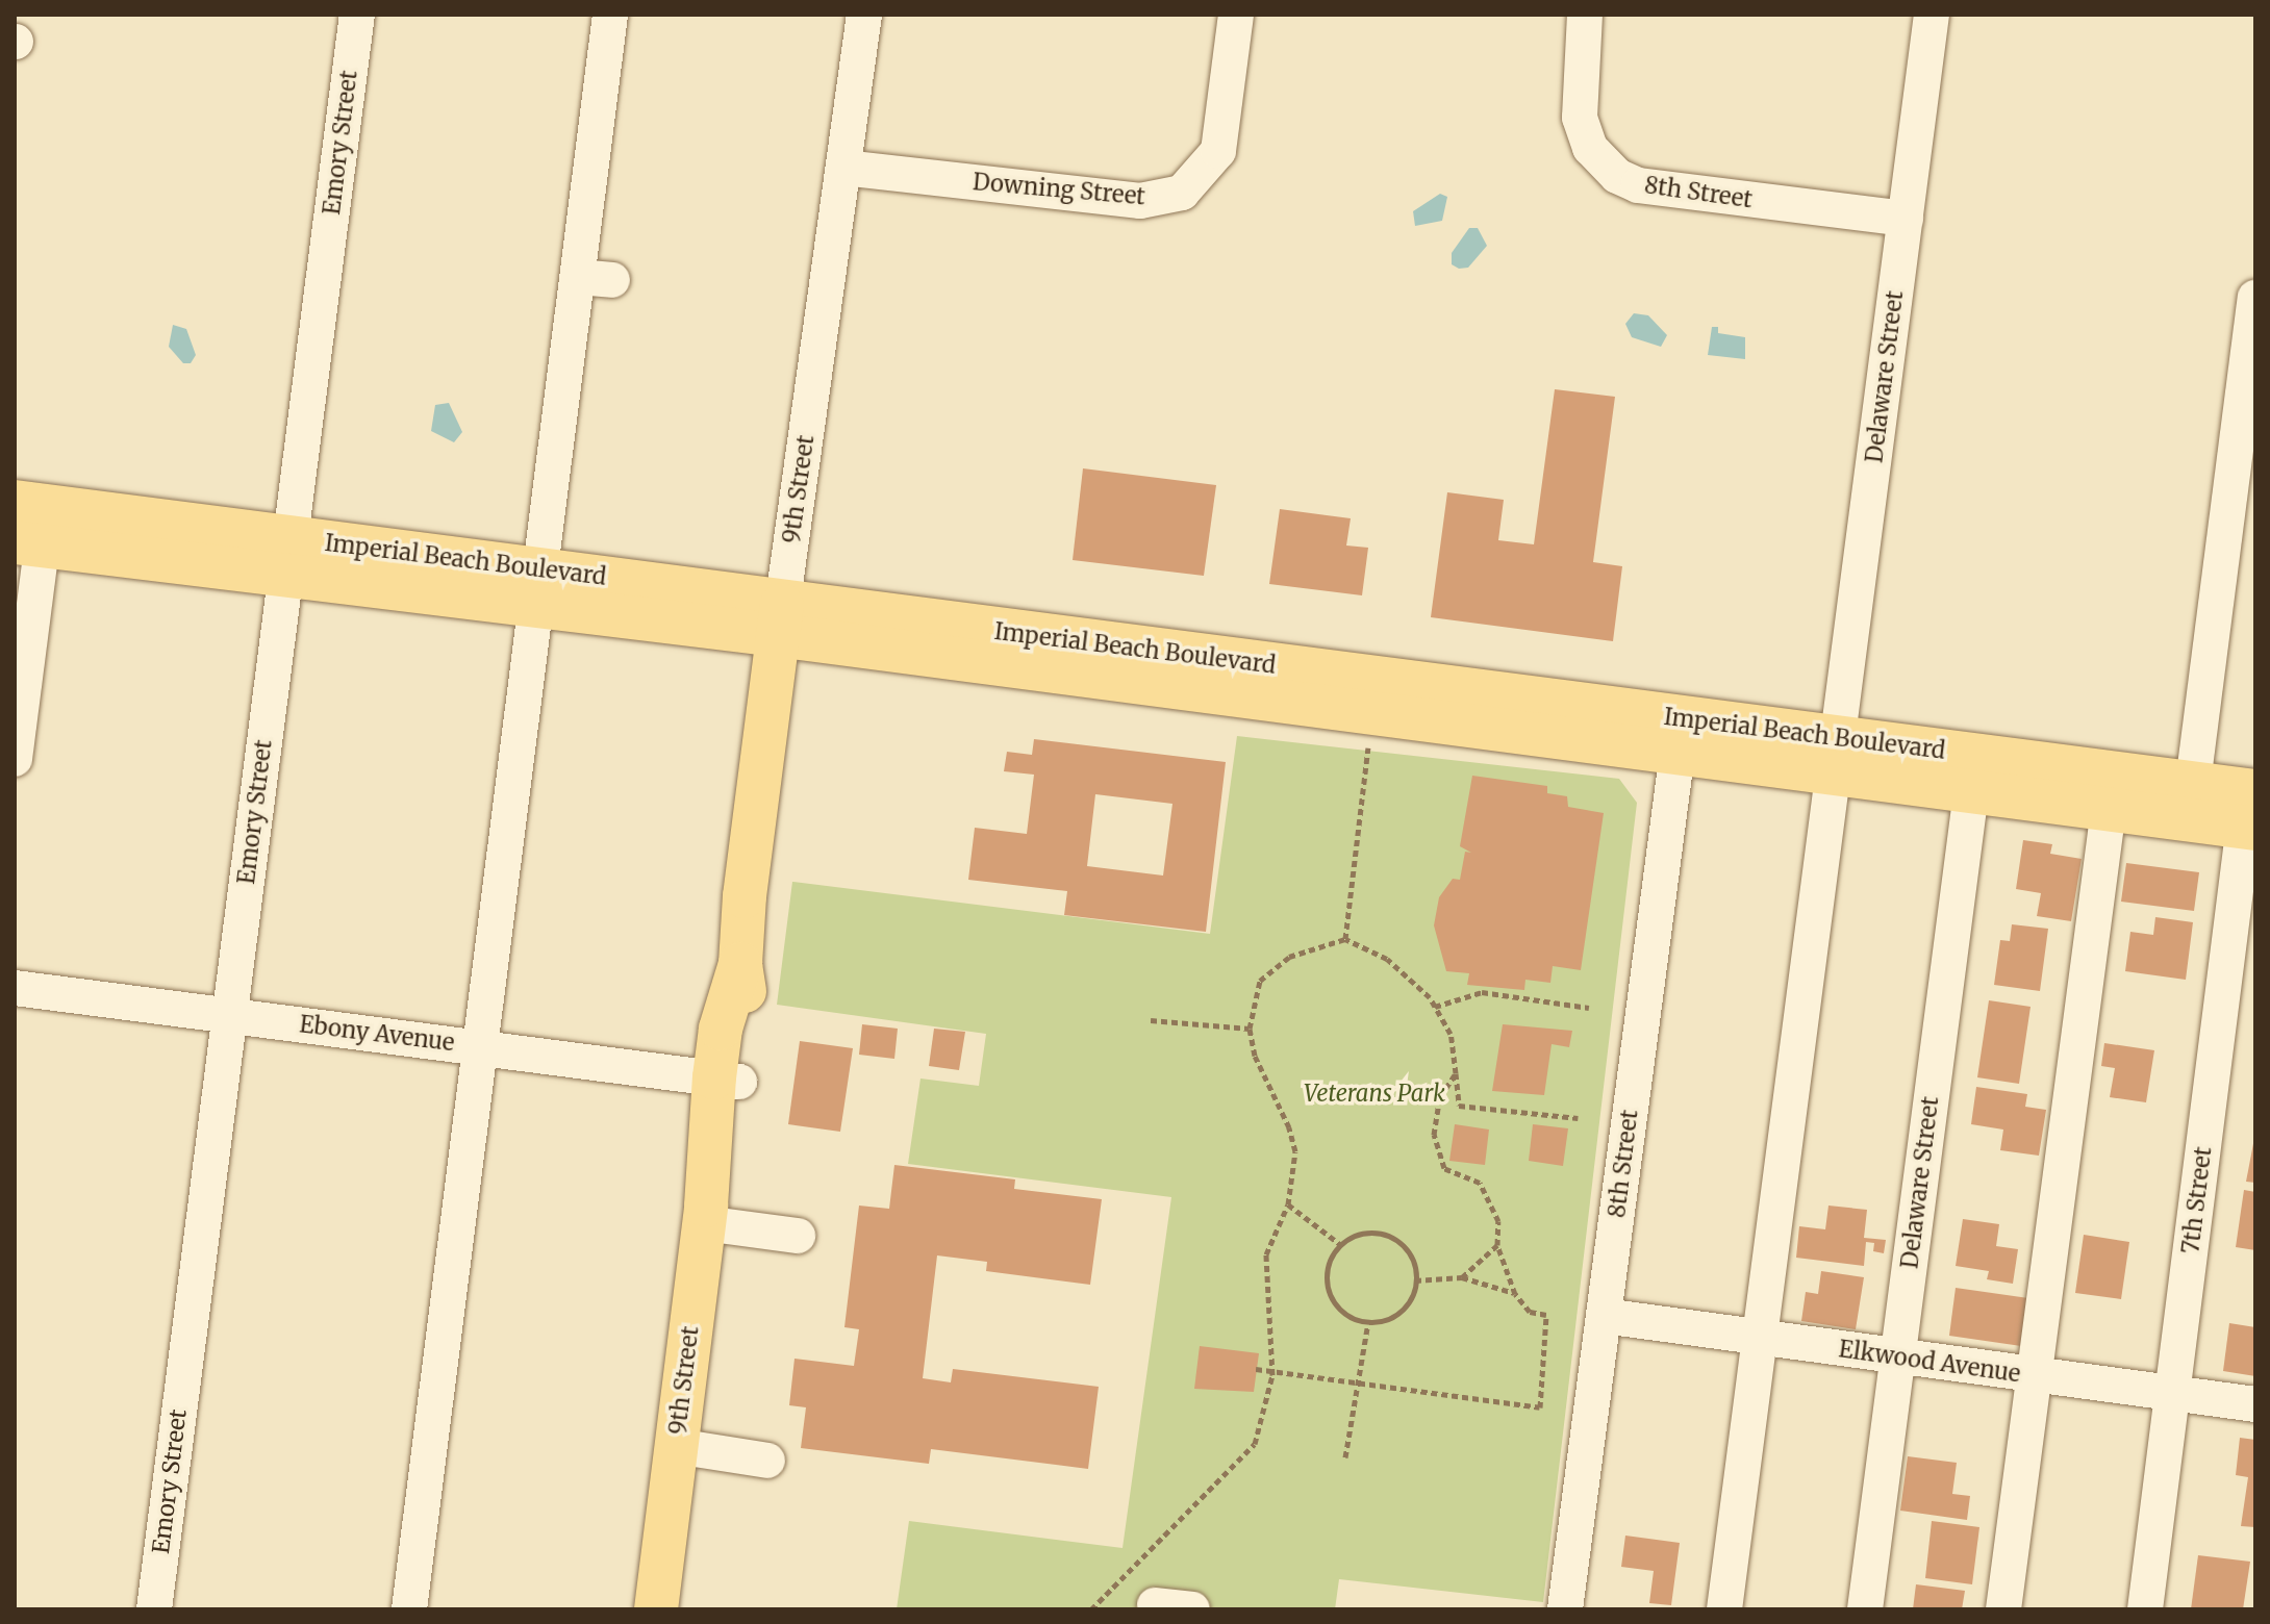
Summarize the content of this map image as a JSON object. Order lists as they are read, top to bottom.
{
  "streets": {
    "main road": ["9th Street", "Imperial Beach Boulevard"],
    "street": [
      "Emory Street",
      "Downing Street",
      "8th Street",
      "Delaware Street",
      "Ebony Avenue",
      "7th Street",
      "Elkwood Avenue"
    ]
  },
  "crossings": [
    ["Emory Street", "Imperial Beach Boulevard"],
    ["Emory Street", "Ebony Avenue"],
    ["Downing Street", "9th Street"],
    ["8th Street", "Delaware Street"],
    ["8th Street", "Imperial Beach Boulevard"],
    ["8th Street", "Elkwood Avenue"],
    ["Delaware Street", "Imperial Beach Boulevard"],
    ["Delaware Street", "Elkwood Avenue"],
    ["9th Street", "Imperial Beach Boulevard"],
    ["9th Street", "Ebony Avenue"],
    ["Imperial Beach Boulevard", "7th Street"],
    ["7th Street", "Elkwood Avenue"]
  ],
  "parks": ["Veterans Park"]
}
